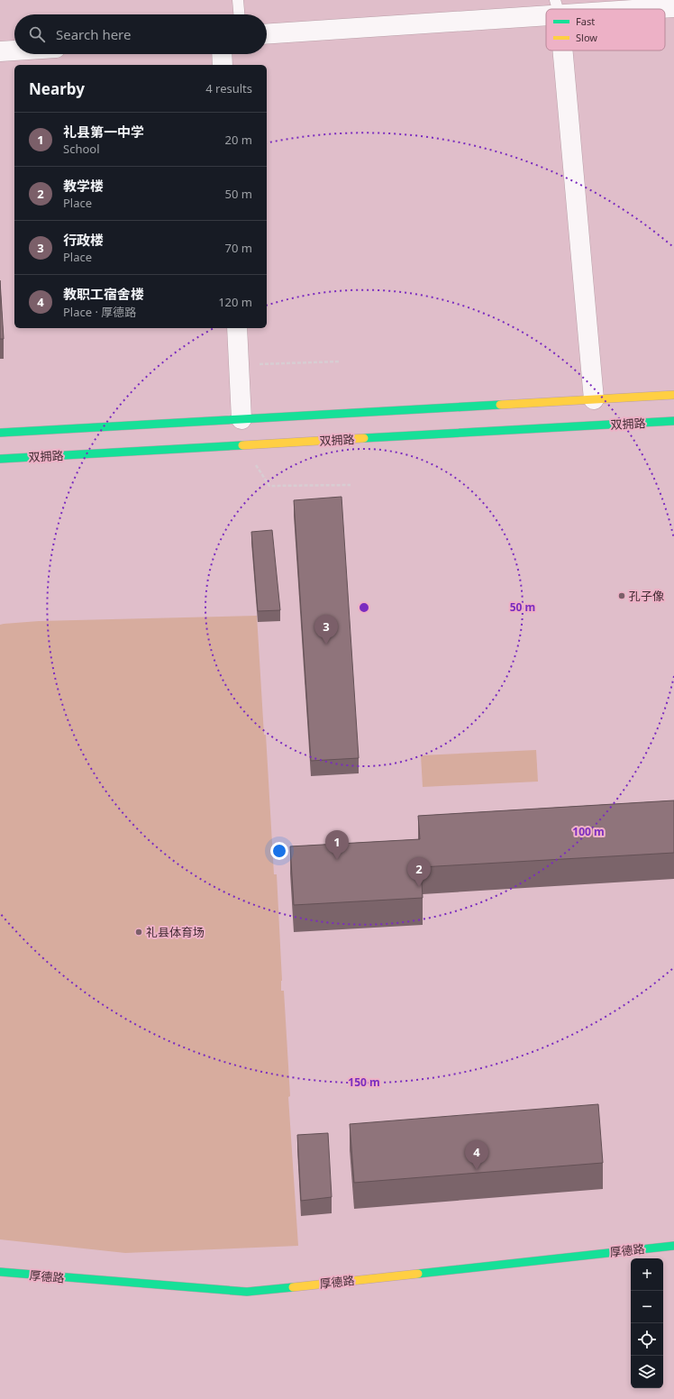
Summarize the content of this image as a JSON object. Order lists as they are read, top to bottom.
{
  "streets": {
    "main road": ["双拥路", "厚德路"]
  },
  "places": ["孔子像", "礼县体育场"],
  "legend": ["Fast", "Slow"],
  "page": {
    "search": "Search here",
    "heading": ["Nearby", "4 results"],
    "list": [
      {
        "mark": "1",
        "name": "礼县第一中学",
        "note": "School",
        "value": "20 m"
      },
      {
        "mark": "2",
        "name": "教学楼",
        "note": "Place",
        "value": "50 m"
      },
      {
        "mark": "3",
        "name": "行政楼",
        "note": "Place",
        "value": "70 m"
      },
      {
        "mark": "4",
        "name": "教职工宿舍楼",
        "note": "Place · 厚德路",
        "value": "120 m"
      }
    ],
    "pins": [
      "3",
      "1",
      "2",
      "4"
    ],
    "map_buttons": ["+", "−"]
  },
  "rings": ["50 m", "100 m", "150 m"]
}
